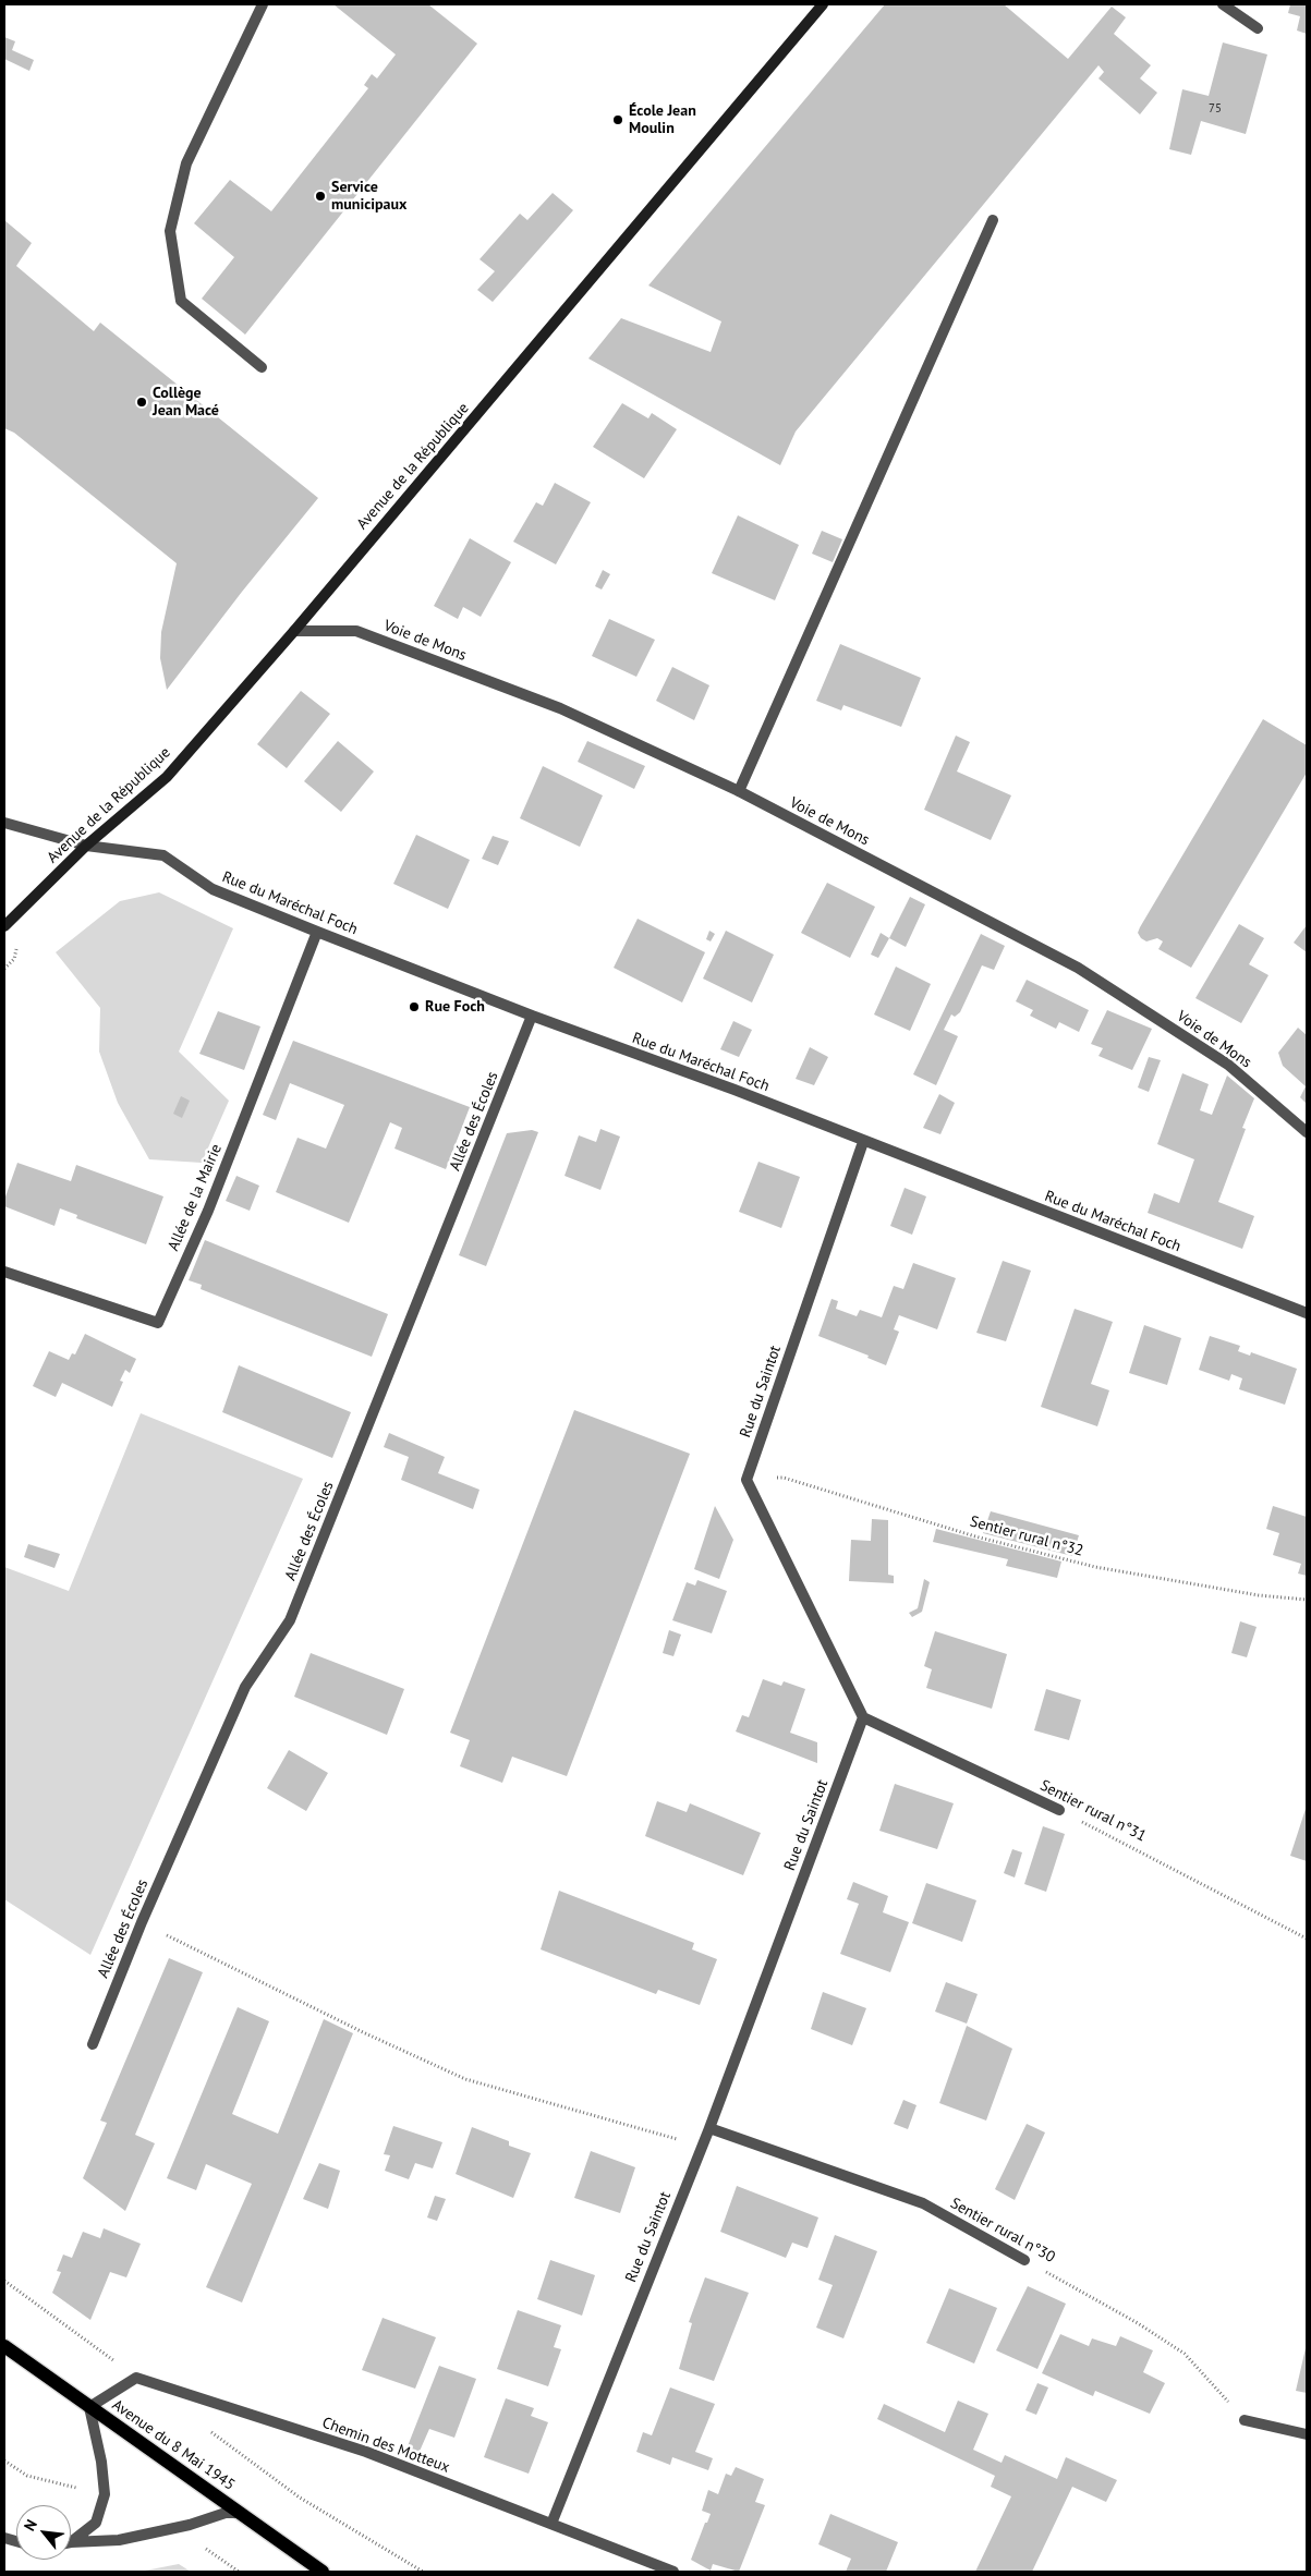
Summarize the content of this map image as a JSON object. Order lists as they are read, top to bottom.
{
  "streets": {
    "main road": ["Avenue de la République", "Avenue du 8 Mai 1945"],
    "street": [
      "Voie de Mons",
      "Rue du Maréchal Foch",
      "Allée des Écoles",
      "Allée de la Mairie",
      "Rue du Saintot",
      "Sentier rural n°31",
      "Sentier rural n°30",
      "Chemin des Motteux"
    ],
    "path": ["Sentier rural n°32"]
  },
  "crossings": [
    ["Avenue de la République", "Voie de Mons"],
    ["Avenue de la République", "Rue du Maréchal Foch"],
    ["Rue du Maréchal Foch", "Allée des Écoles"],
    ["Rue du Maréchal Foch", "Allée de la Mairie"],
    ["Rue du Maréchal Foch", "Rue du Saintot"],
    ["Rue du Saintot", "Sentier rural n°32"],
    ["Rue du Saintot", "Sentier rural n°31"],
    ["Rue du Saintot", "Sentier rural n°30"],
    ["Rue du Saintot", "Chemin des Motteux"],
    ["Avenue du 8 Mai 1945", "Chemin des Motteux"]
  ],
  "places": [
    "École Jean Moulin",
    "Service municipaux",
    "Collège Jean Macé",
    "Rue Foch"
  ],
  "house_numbers": ["75"],
  "north": "top left"
}
